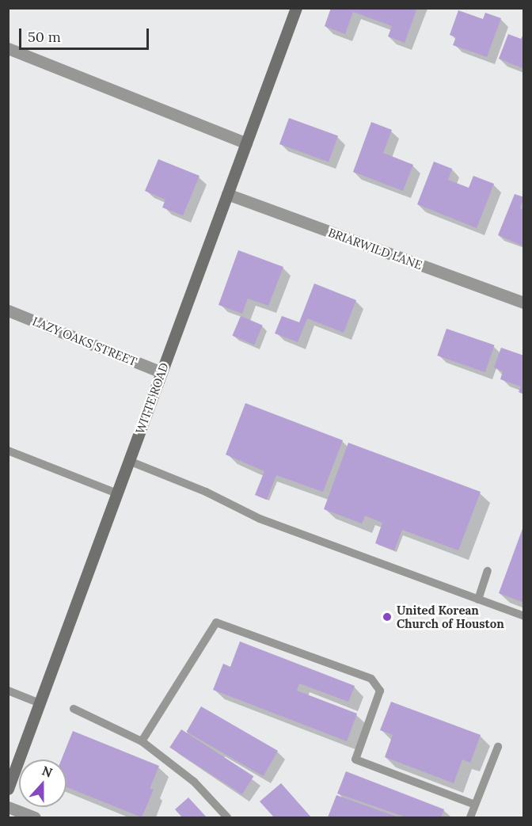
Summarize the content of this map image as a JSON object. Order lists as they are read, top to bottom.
{
  "streets": {
    "street": ["BRIARWILD LANE", "LAZY OAKS STREET", "WITTE ROAD"]
  },
  "crossings": [
    ["BRIARWILD LANE", "WITTE ROAD"],
    ["LAZY OAKS STREET", "WITTE ROAD"]
  ],
  "places": ["United Korean Church of Houston"],
  "scale_bar": "50 m",
  "north": "top"
}
